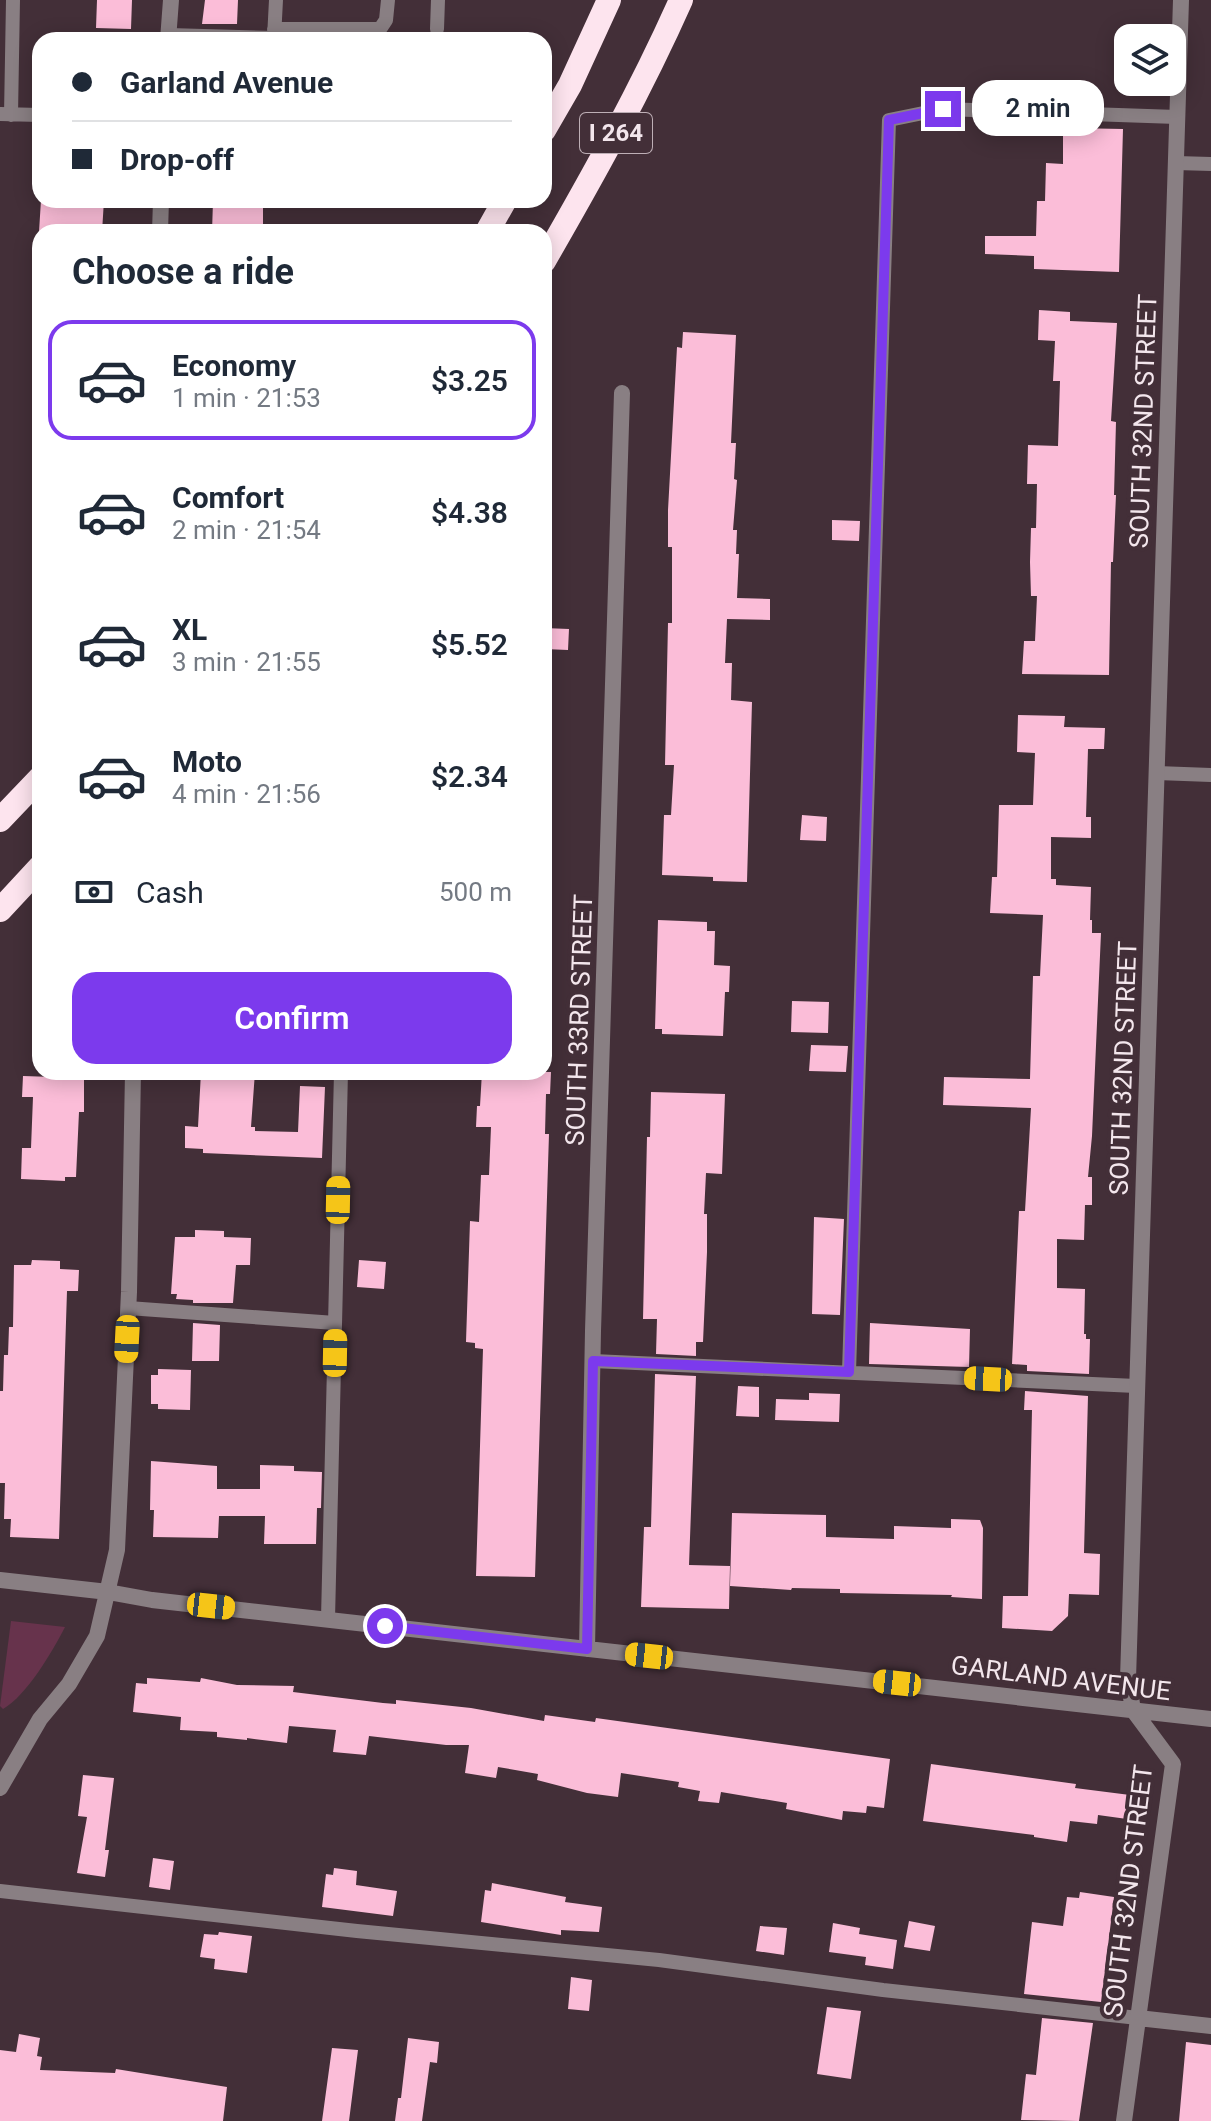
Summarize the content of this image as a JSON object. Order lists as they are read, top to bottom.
{
  "streets": {
    "highway": ["I 264"],
    "street": ["SOUTH 32ND STREET", "SOUTH 33RD STREET", "GARLAND AVENUE"]
  },
  "crossings": [
    ["SOUTH 32ND STREET", "GARLAND AVENUE"],
    ["SOUTH 33RD STREET", "GARLAND AVENUE"]
  ],
  "page": {
    "banner": ["Garland Avenue", "Drop-off"],
    "bubble": "2 min",
    "heading": "Choose a ride",
    "list": [
      {
        "name": "Economy",
        "note": "1 min · 21:53",
        "value": "$3.25"
      },
      {
        "name": "Comfort",
        "note": "2 min · 21:54",
        "value": "$4.38"
      },
      {
        "name": "XL",
        "note": "3 min · 21:55",
        "value": "$5.52"
      },
      {
        "name": "Moto",
        "note": "4 min · 21:56",
        "value": "$2.34"
      }
    ],
    "pay": ["Cash", "500 m"],
    "buttons": "Confirm"
  }
}
